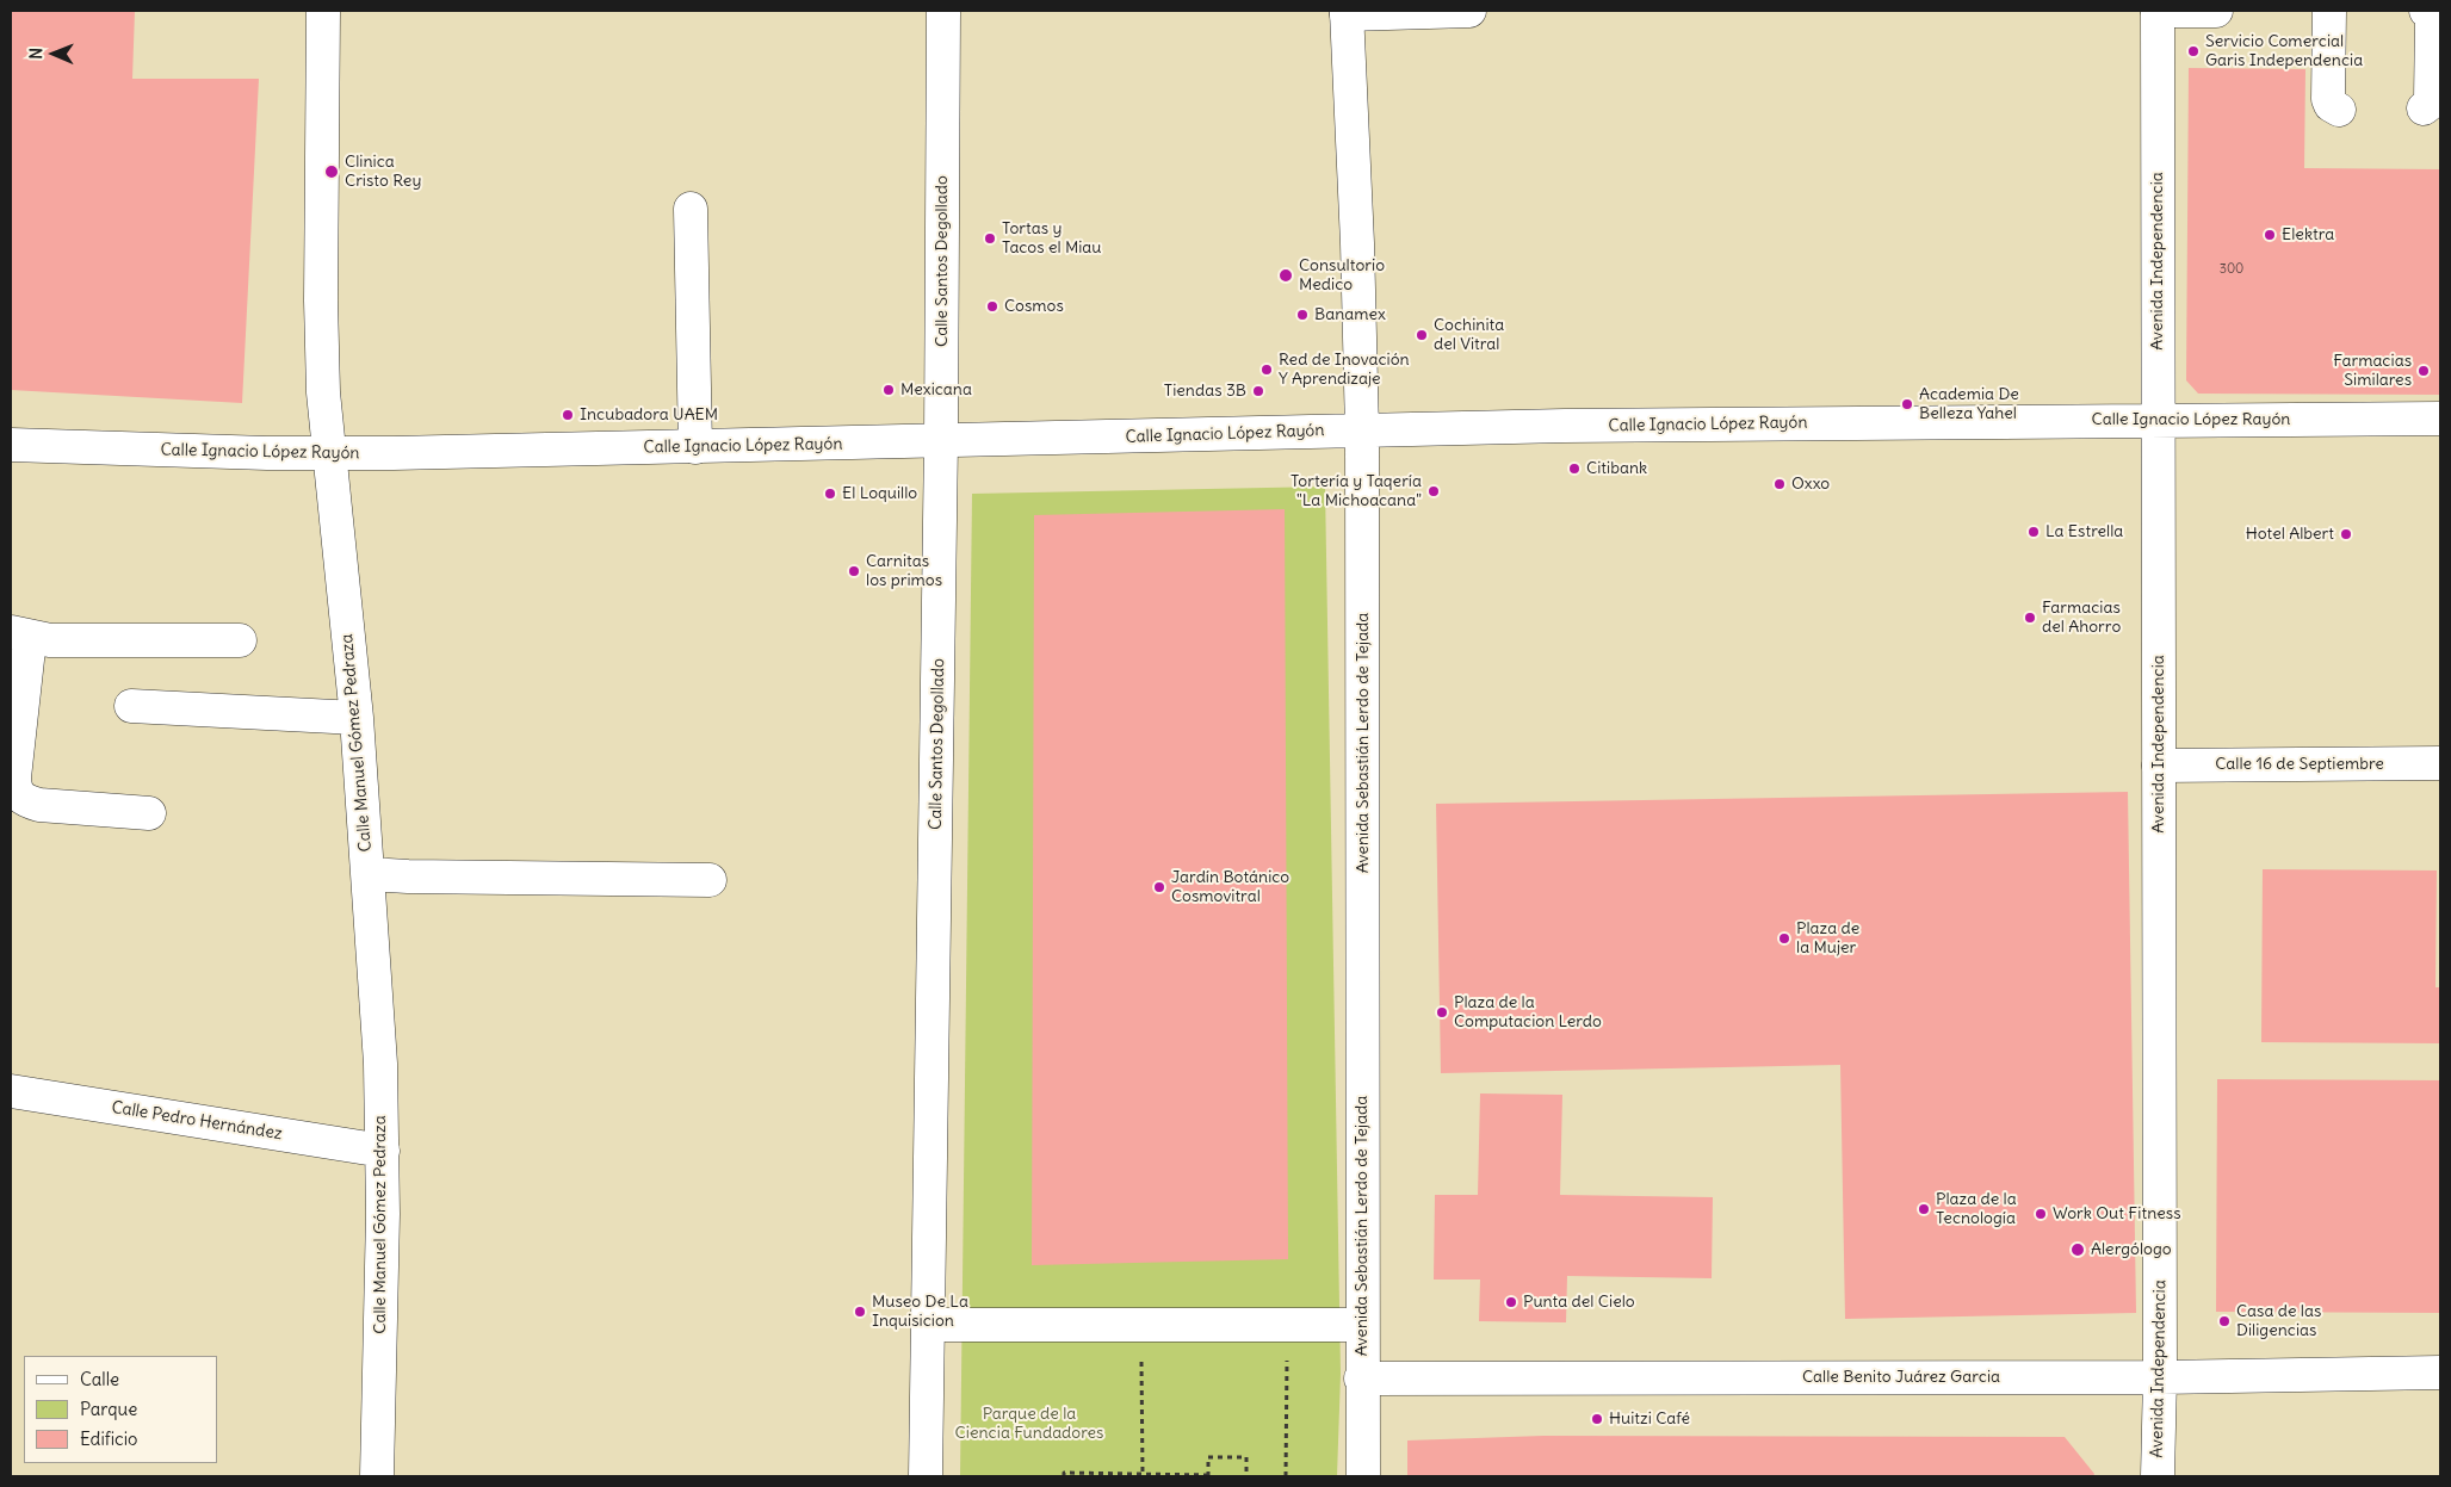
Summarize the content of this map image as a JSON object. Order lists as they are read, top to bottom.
{
  "streets": {
    "main road": [
      "Calle Santos Degollado",
      "Avenida Independencia",
      "Calle Ignacio López Rayón",
      "Calle Manuel Gómez Pedraza",
      "Avenida Sebastián Lerdo de Tejada",
      "Calle 16 de Septiembre",
      "Calle Pedro Hernández",
      "Calle Benito Juárez Garcia"
    ]
  },
  "crossings": [
    ["Calle Santos Degollado", "Calle Ignacio López Rayón"],
    ["Avenida Independencia", "Calle Ignacio López Rayón"],
    ["Avenida Independencia", "Calle 16 de Septiembre"],
    ["Avenida Independencia", "Calle Benito Juárez Garcia"],
    ["Calle Ignacio López Rayón", "Calle Manuel Gómez Pedraza"],
    ["Calle Ignacio López Rayón", "Avenida Sebastián Lerdo de Tejada"],
    ["Calle Manuel Gómez Pedraza", "Calle Pedro Hernández"],
    ["Avenida Sebastián Lerdo de Tejada", "Calle Benito Juárez Garcia"]
  ],
  "parks": ["Parque de la Ciencia Fundadores"],
  "places": [
    "Servicio Comercial Garis Independencia",
    "Clinica Cristo Rey",
    "Elektra",
    "Tortas y Tacos el Miau",
    "Consultorio Medico",
    "Cosmos",
    "Banamex",
    "Cochinita del Vitral",
    "Red de Inovación Y Aprendizaje",
    "Farmacias Similares",
    "Mexicana",
    "Tiendas 3B",
    "Academia De Belleza Yahel",
    "Incubadora UAEM",
    "Citibank",
    "Oxxo",
    "Tortería y Taqería \"La Michoacana\"",
    "El Loquillo",
    "La Estrella",
    "Hotel Albert",
    "Carnitas los primos",
    "Farmacias del Ahorro",
    "Jardín Botánico Cosmovitral",
    "Plaza de la Mujer",
    "Plaza de la Computacion Lerdo",
    "Plaza de la Tecnología",
    "Work Out Fitness",
    "Alergólogo",
    "Punta del Cielo",
    "Museo De La Inquisicion",
    "Casa de las Diligencias",
    "Huitzi Café"
  ],
  "house_numbers": ["300"],
  "legend": ["Calle", "Parque", "Edificio"],
  "north": "left"
}
